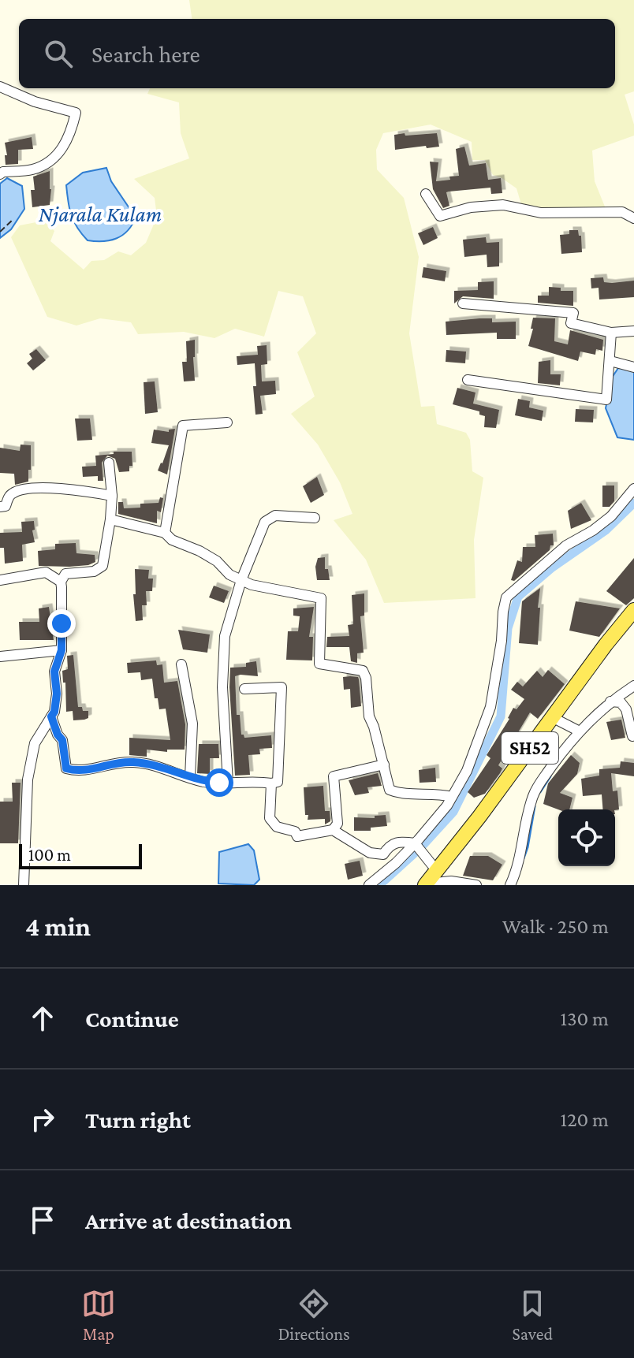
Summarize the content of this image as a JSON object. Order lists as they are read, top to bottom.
{
  "streets": {
    "main road": ["SH52"]
  },
  "water": ["Njarala Kulam"],
  "scale_bar": "100 m",
  "page": {
    "search": "Search here",
    "scale": "100 m",
    "heading": ["4 min", "Walk · 250 m"],
    "list": [
      ["Continue", "130 m"],
      ["Turn right", "120 m"],
      "Arrive at destination"
    ],
    "nav": ["Map", "Directions", "Saved"]
  }
}
